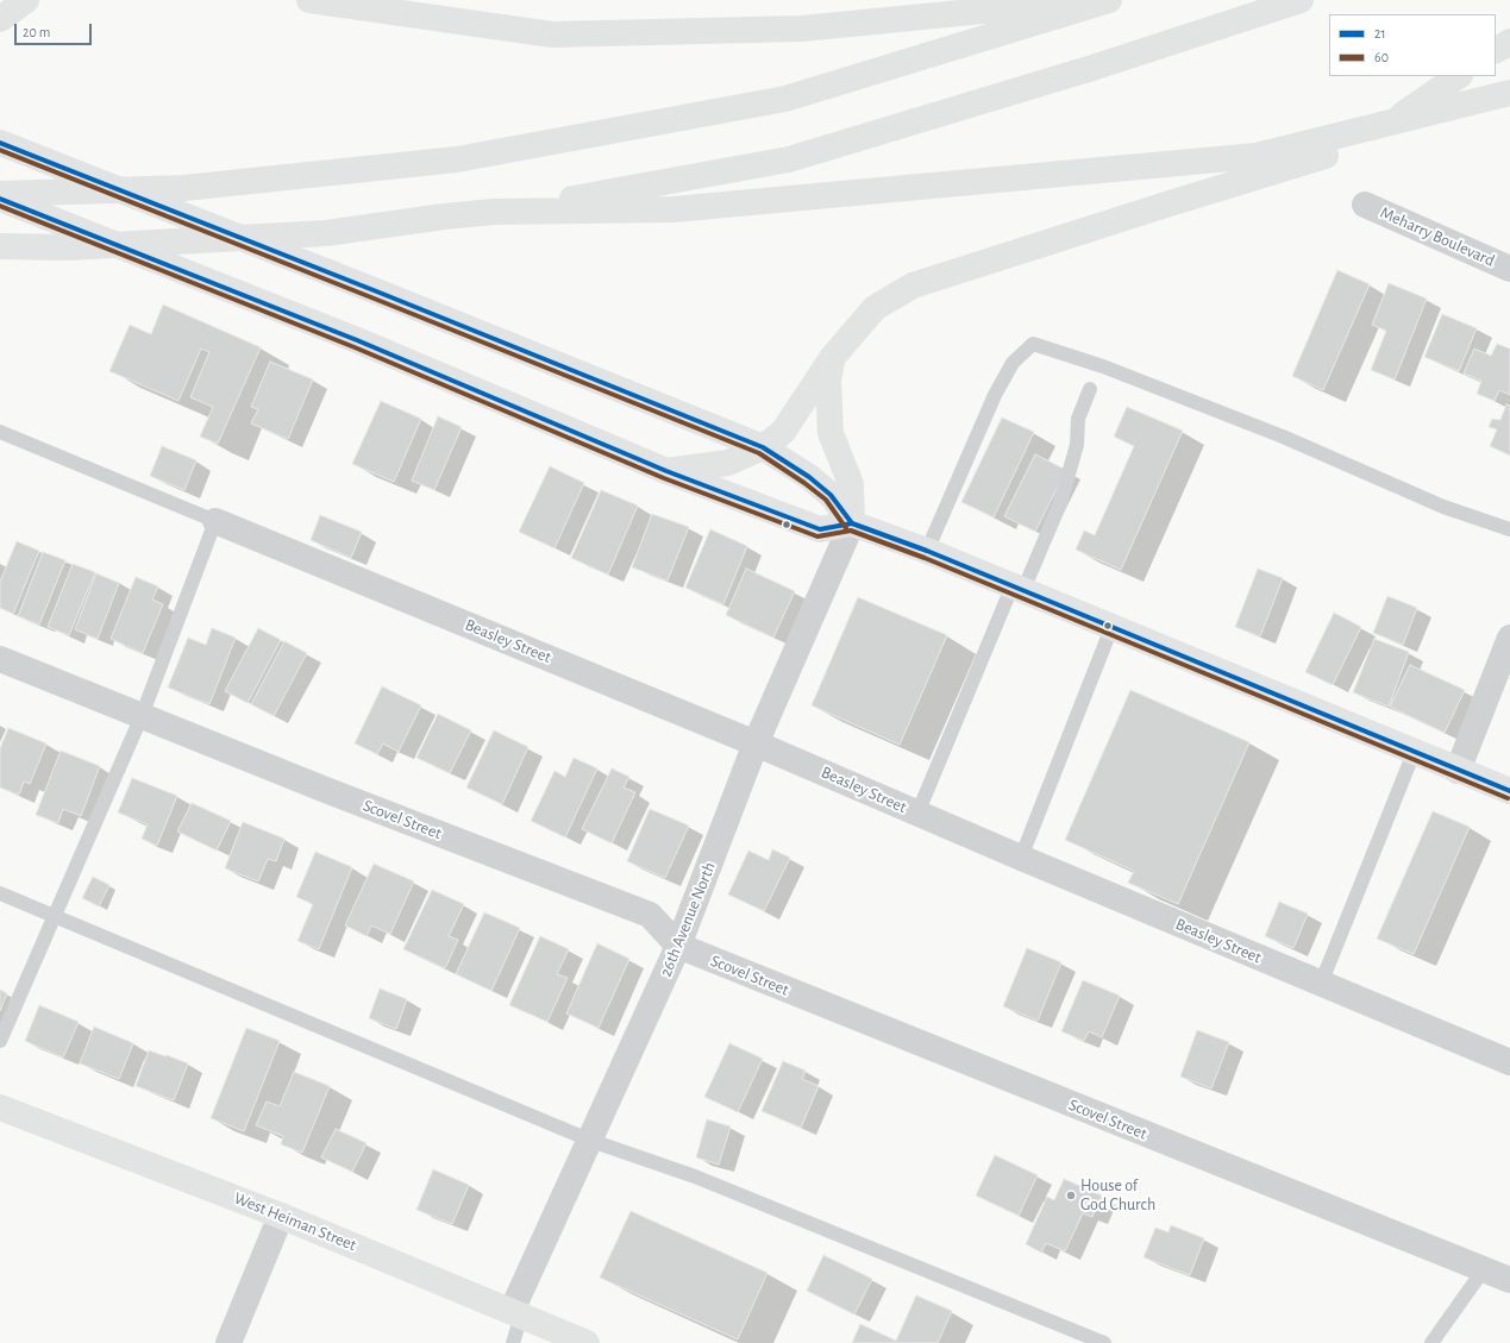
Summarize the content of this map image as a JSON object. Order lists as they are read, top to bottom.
{
  "streets": {
    "main road": ["West Heiman Street"],
    "street": [
      "Meharry Boulevard",
      "Beasley Street",
      "Scovel Street",
      "26th Avenue North"
    ]
  },
  "crossings": [
    ["Beasley Street", "26th Avenue North"],
    ["Scovel Street", "26th Avenue North"],
    ["26th Avenue North", "West Heiman Street"]
  ],
  "places": ["House of God Church"],
  "lines": ["transit line 21", "transit line 60"],
  "legend": ["21", "60"],
  "scale_bar": "20 m"
}
